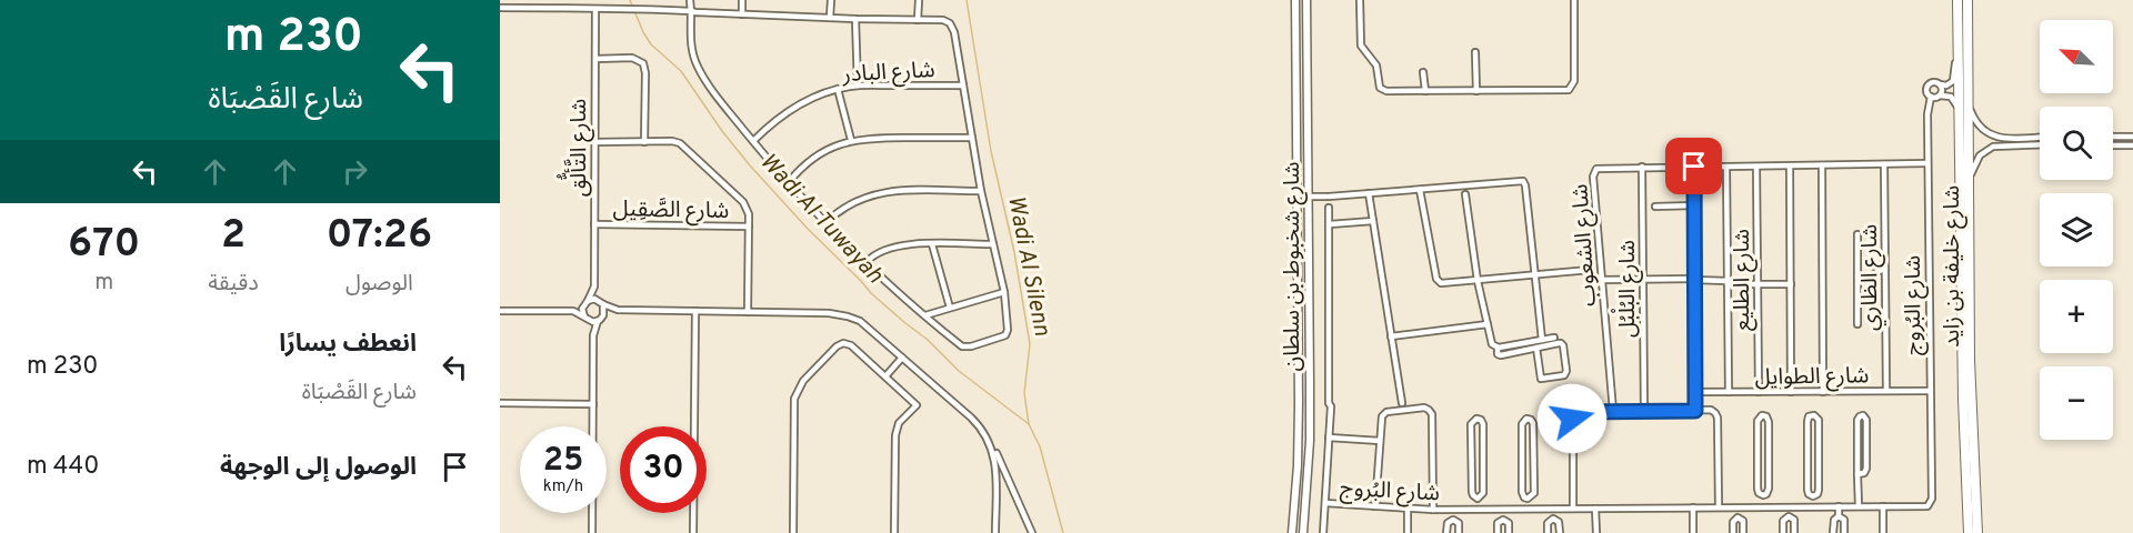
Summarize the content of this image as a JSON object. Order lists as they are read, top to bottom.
{
  "streets": {
    "highway": ["شارع خليفة بن زايد"],
    "main road": ["شارع شخبوط بن سلطان"],
    "street": [
      "شارع البادر",
      "شارع التَّألُّق",
      "شارع الصَّقِيل",
      "شارع الشعوب",
      "شارع الظاري",
      "شارع الطليع",
      "شارع البُلْبُل",
      "شارع البُروج",
      "شارع الطوايل"
    ]
  },
  "crossings": [
    ["شارع التَّألُّق", "شارع الصَّقِيل"],
    ["شارع الشعوب", "شارع الظاري"],
    ["شارع الشعوب", "شارع الطليع"],
    ["شارع الشعوب", "شارع البُلْبُل"],
    ["شارع الشعوب", "شارع البُروج"],
    ["شارع الظاري", "شارع الطوايل"],
    ["شارع الطليع", "شارع الطوايل"],
    ["شارع البُروج", "شارع الطوايل"]
  ],
  "water": ["Wadi Al Tuwayah", "Wadi Al Silenn"],
  "north": "top left",
  "page": {
    "turn": ["230 m", "شارع القَصْبَاة"],
    "map_buttons": ["+", "−"],
    "eta": [
      "07:26",
      "الوصول",
      "2",
      "دقيقة",
      "670",
      "m"
    ],
    "list": [
      {
        "name": "انعطف يسارًا",
        "note": "شارع القَصْبَاة",
        "value": "230 m"
      },
      {
        "name": "الوصول إلى الوجهة",
        "value": "440 m"
      }
    ],
    "speed": "25 km/h",
    "limit": "30"
  }
}
